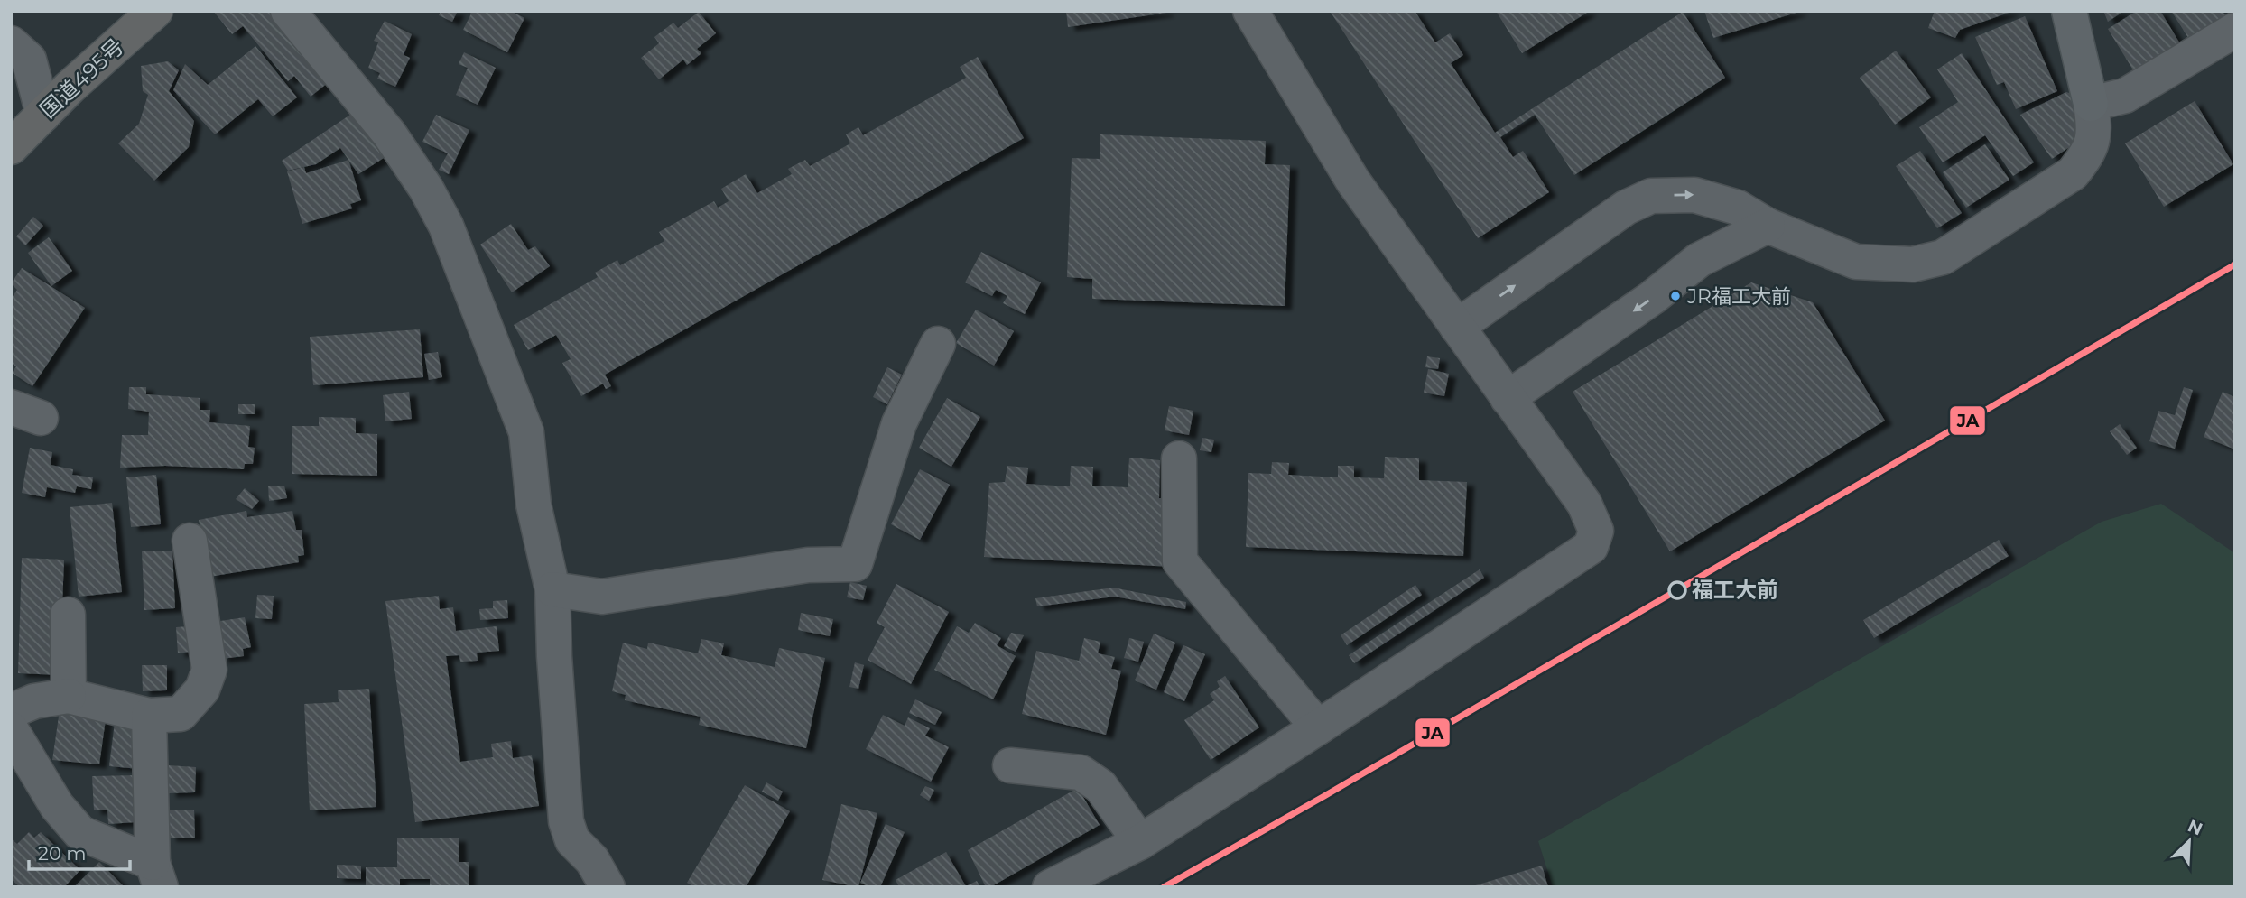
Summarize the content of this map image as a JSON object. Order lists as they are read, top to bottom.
{
  "streets": {
    "highway": ["国道495号"]
  },
  "places": ["JR福工大前", "福工大前"],
  "lines": ["transit line JA"],
  "scale_bar": "20 m",
  "north": "top right"
}
